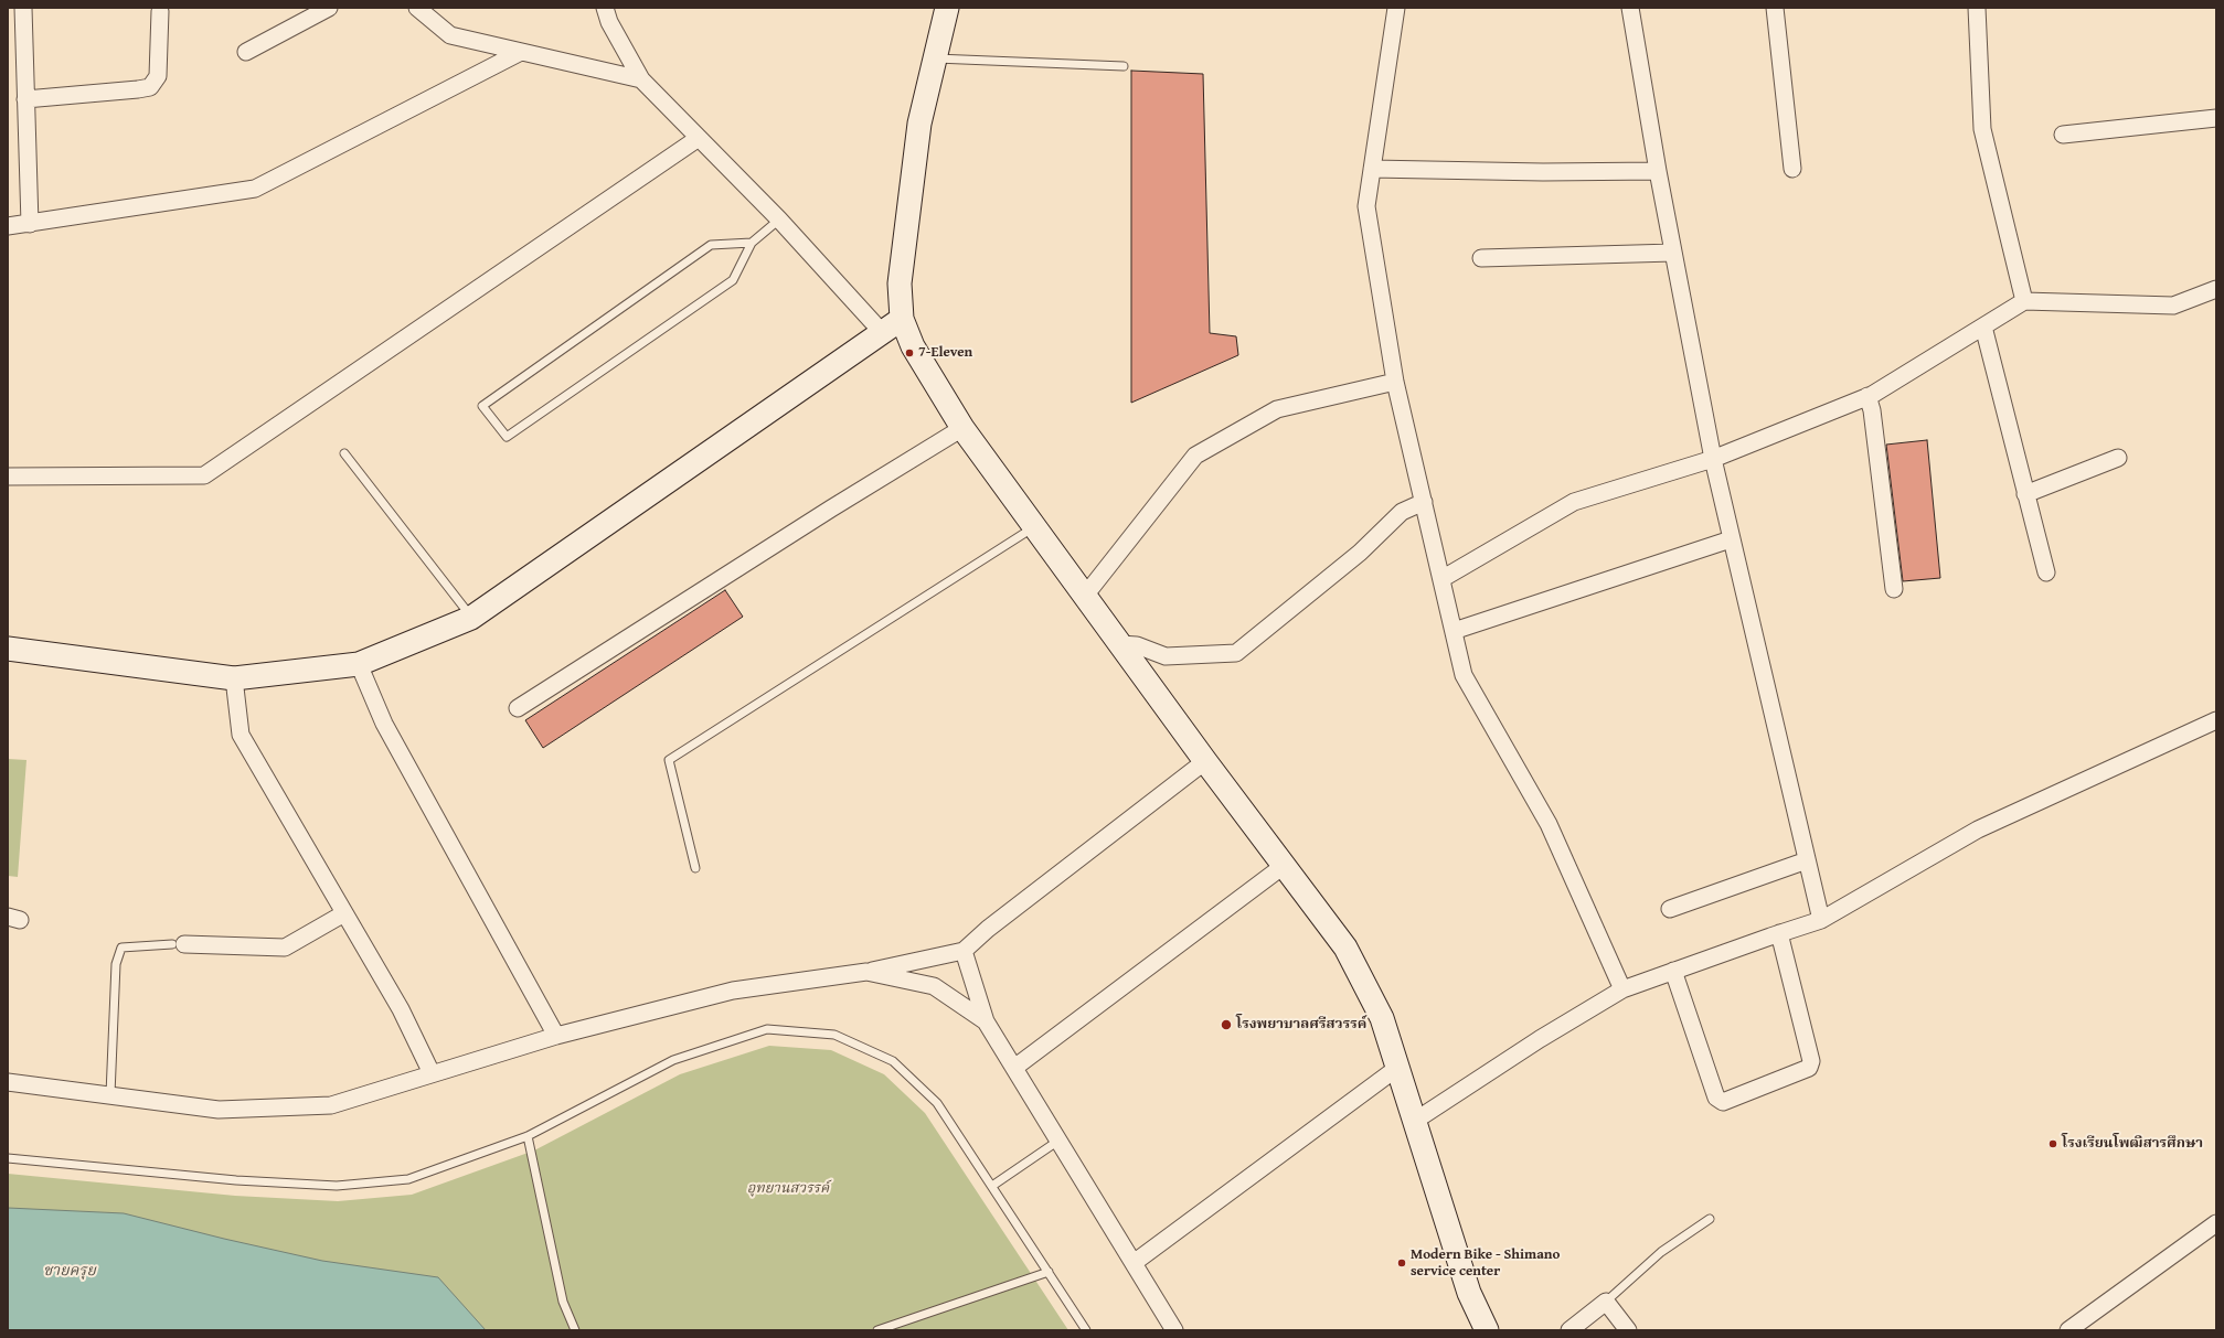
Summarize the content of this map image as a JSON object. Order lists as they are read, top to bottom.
{
  "water": ["ชายครุย"],
  "parks": ["อุทยานสวรรค์"],
  "places": [
    "7-Eleven",
    "โรงพยาบาลศรีสวรรค์",
    "โรงเรียนโพฒิสารศึกษา",
    "Modern Bike - Shimano service center"
  ]
}
